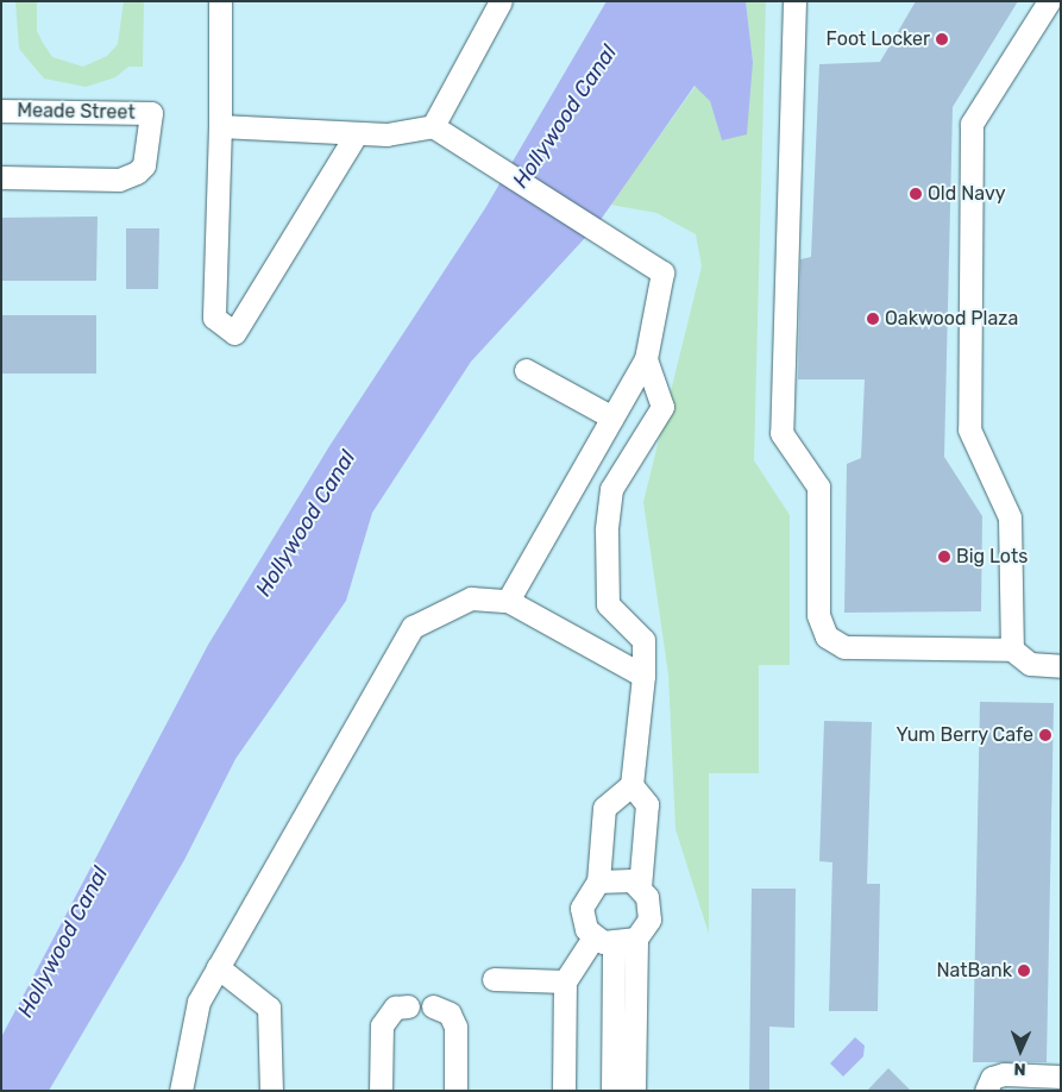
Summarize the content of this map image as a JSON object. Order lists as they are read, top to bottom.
{
  "streets": {
    "street": ["Meade Street"]
  },
  "water": ["Hollywood Canal"],
  "places": [
    "Foot Locker",
    "Old Navy",
    "Oakwood Plaza",
    "Big Lots",
    "Yum Berry Cafe",
    "NatBank"
  ],
  "north": "bottom"
}
